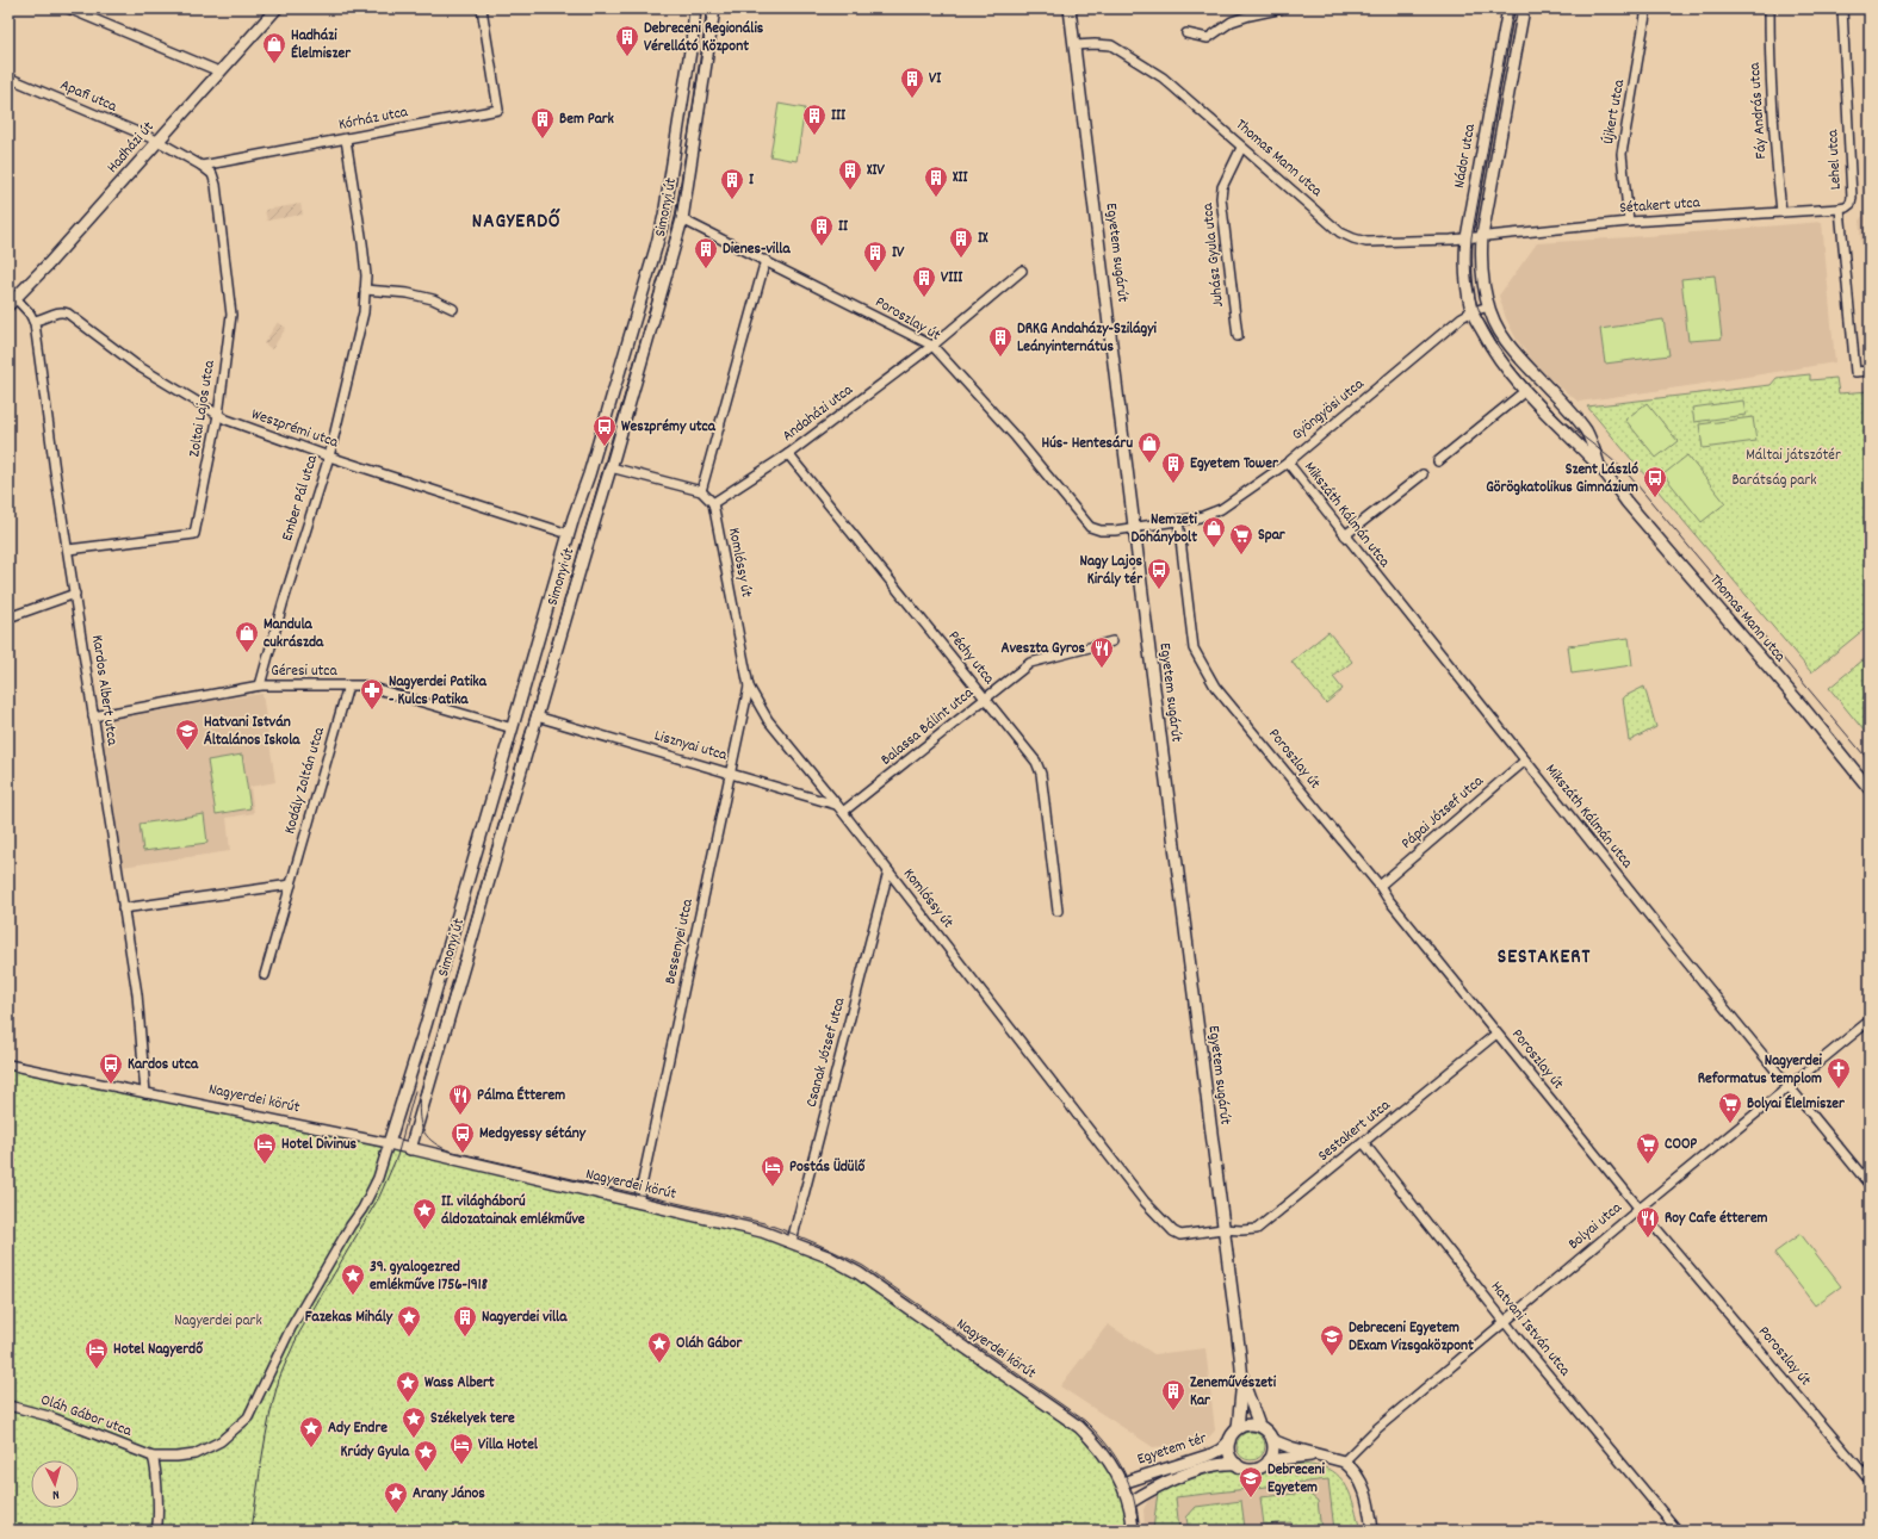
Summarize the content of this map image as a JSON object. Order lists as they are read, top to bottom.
{
  "streets": {
    "street": [
      "Apafi utca",
      "Fáy András utca",
      "Újkert utca",
      "Kórház utca",
      "Hadházi út",
      "Nádor utca",
      "Thomas Mann utca",
      "Lehel utca",
      "Sétakert utca",
      "Simonyi út",
      "Egyetem sugárút",
      "Juhász Gyula utca",
      "Poroszlay út",
      "Zoltai Lajos utca",
      "Gyöngyösi utca",
      "Andaházi utca",
      "Weszprémi utca",
      "Ember Pál utca",
      "Mikszáth Kálmán utca",
      "Komlóssy út",
      "Péchy utca",
      "Géresi utca",
      "Kardos Albert utca",
      "Balassa Bálint utca",
      "Lisznyai utca",
      "Kodály Zoltán utca",
      "Pápai József utca",
      "Bessenyei utca",
      "Csanak József utca",
      "Nagyerdei körút",
      "Sestakert utca",
      "Bolyai utca",
      "Hatvani István utca",
      "Oláh Gábor utca",
      "Egyetem tér"
    ]
  },
  "crossings": [
    ["Apafi utca", "Hadházi út"],
    ["Fáy András utca", "Sétakert utca"],
    ["Újkert utca", "Sétakert utca"],
    ["Kórház utca", "Zoltai Lajos utca"],
    ["Kórház utca", "Ember Pál utca"],
    ["Hadházi út", "Kardos Albert utca"],
    ["Nádor utca", "Thomas Mann utca"],
    ["Nádor utca", "Sétakert utca"],
    ["Nádor utca", "Gyöngyösi utca"],
    ["Thomas Mann utca", "Sétakert utca"],
    ["Thomas Mann utca", "Egyetem sugárút"],
    ["Thomas Mann utca", "Juhász Gyula utca"],
    ["Thomas Mann utca", "Gyöngyösi utca"],
    ["Lehel utca", "Sétakert utca"],
    ["Simonyi út", "Poroszlay út"],
    ["Simonyi út", "Weszprémi utca"],
    ["Simonyi út", "Géresi utca"],
    ["Simonyi út", "Lisznyai utca"],
    ["Simonyi út", "Nagyerdei körút"],
    ["Egyetem sugárút", "Poroszlay út"],
    ["Egyetem sugárút", "Komlóssy út"],
    ["Egyetem sugárút", "Sestakert utca"],
    ["Egyetem sugárút", "Egyetem tér"],
    ["Poroszlay út", "Gyöngyösi utca"],
    ["Poroszlay út", "Andaházi utca"],
    ["Poroszlay út", "Pápai József utca"],
    ["Poroszlay út", "Sestakert utca"],
    ["Poroszlay út", "Bolyai utca"],
    ["Zoltai Lajos utca", "Weszprémi utca"],
    ["Zoltai Lajos utca", "Kardos Albert utca"],
    ["Gyöngyösi utca", "Mikszáth Kálmán utca"],
    ["Andaházi utca", "Komlóssy út"],
    ["Andaházi utca", "Péchy utca"],
    ["Weszprémi utca", "Ember Pál utca"],
    ["Weszprémi utca", "Kardos Albert utca"],
    ["Ember Pál utca", "Géresi utca"],
    ["Mikszáth Kálmán utca", "Pápai József utca"],
    ["Mikszáth Kálmán utca", "Bolyai utca"],
    ["Komlóssy út", "Balassa Bálint utca"],
    ["Komlóssy út", "Lisznyai utca"],
    ["Komlóssy út", "Bessenyei utca"],
    ["Komlóssy út", "Csanak József utca"],
    ["Komlóssy út", "Sestakert utca"],
    ["Péchy utca", "Balassa Bálint utca"],
    ["Géresi utca", "Kardos Albert utca"],
    ["Géresi utca", "Kodály Zoltán utca"],
    ["Kardos Albert utca", "Nagyerdei körút"],
    ["Lisznyai utca", "Bessenyei utca"],
    ["Bessenyei utca", "Nagyerdei körút"],
    ["Csanak József utca", "Nagyerdei körút"],
    ["Nagyerdei körút", "Egyetem tér"],
    ["Sestakert utca", "Hatvani István utca"],
    ["Bolyai utca", "Hatvani István utca"]
  ],
  "districts": ["NAGYERDŐ", "SESTAKERT"],
  "parks": ["Máltai játszótér", "Barátság park", "Nagyerdei park"],
  "places": {
    "building": [
      "Debreceni Regionális Vérellátó Központ",
      "VI",
      "III",
      "Bem Park",
      "XIV",
      "XII",
      "I",
      "II",
      "IX",
      "Dienes-villa",
      "IV",
      "VIII",
      "DRKG Andaházy-Szilágyi Leányinternátus",
      "Egyetem Tower",
      "Nagyerdei villa",
      "Zeneművészeti Kar"
    ],
    "shop": [
      "Hadházi Élelmiszer",
      "Hús- Hentesáru",
      "Nemzeti Dohánybolt",
      "Mandula cukrászda"
    ],
    "bus stop": [
      "Weszprémy utca",
      "Szent László Görögkatolikus Gimnázium",
      "Nagy Lajos Király tér",
      "Kardos utca",
      "Medgyessy sétány"
    ],
    "supermarket": ["Spar", "Bolyai Élelmiszer", "COOP"],
    "restaurant": ["Aveszta Gyros", "Pálma Étterem", "Roy Cafe étterem"],
    "pharmacy": ["Nagyerdei Patika - Kulcs Patika"],
    "school or university": ["Hatvani István Általános Iskola", "Debreceni Egyetem DExam Vizsgaközpont", "Debreceni Egyetem"],
    "church": ["Nagyerdei Reformatus templom"],
    "hotel": [
      "Hotel Divinus",
      "Postás Üdülő",
      "Hotel Nagyerdő",
      "Villa Hotel"
    ],
    "place": [
      "II. világháború áldozatainak emlékműve",
      "39. gyalogezred emlékműve 1756-1918",
      "Fazekas Mihály",
      "Oláh Gábor",
      "Wass Albert",
      "Székelyek tere",
      "Ady Endre",
      "Krúdy Gyula",
      "Arany János"
    ]
  },
  "north": "bottom"
}
